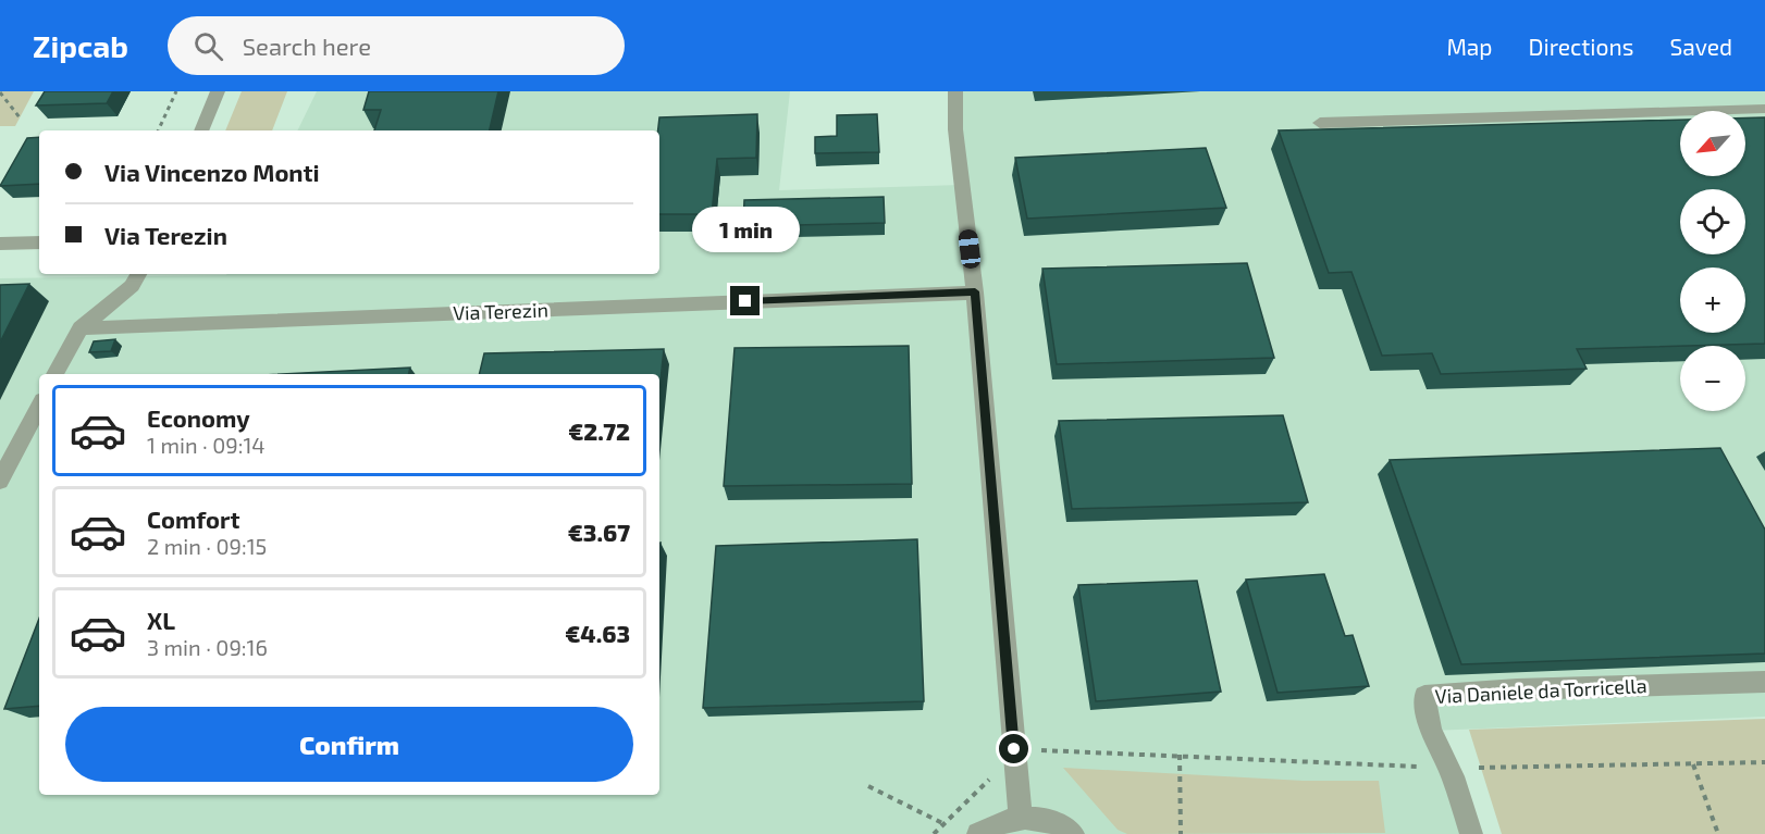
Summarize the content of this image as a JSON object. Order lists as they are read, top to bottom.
{
  "streets": {
    "street": ["Via Terezin", "Via Daniele da Torricella"]
  },
  "north": "bottom left",
  "page": {
    "header": "Zipcab",
    "search": "Search here",
    "nav": ["Map", "Directions", "Saved"],
    "map_buttons": ["+", "−"],
    "banner": ["Via Vincenzo Monti", "Via Terezin"],
    "bubble": "1 min",
    "list": [
      {
        "name": "Economy",
        "note": "1 min · 09:14",
        "value": "€2.72"
      },
      {
        "name": "Comfort",
        "note": "2 min · 09:15",
        "value": "€3.67"
      },
      {
        "name": "XL",
        "note": "3 min · 09:16",
        "value": "€4.63"
      }
    ],
    "buttons": "Confirm"
  }
}
